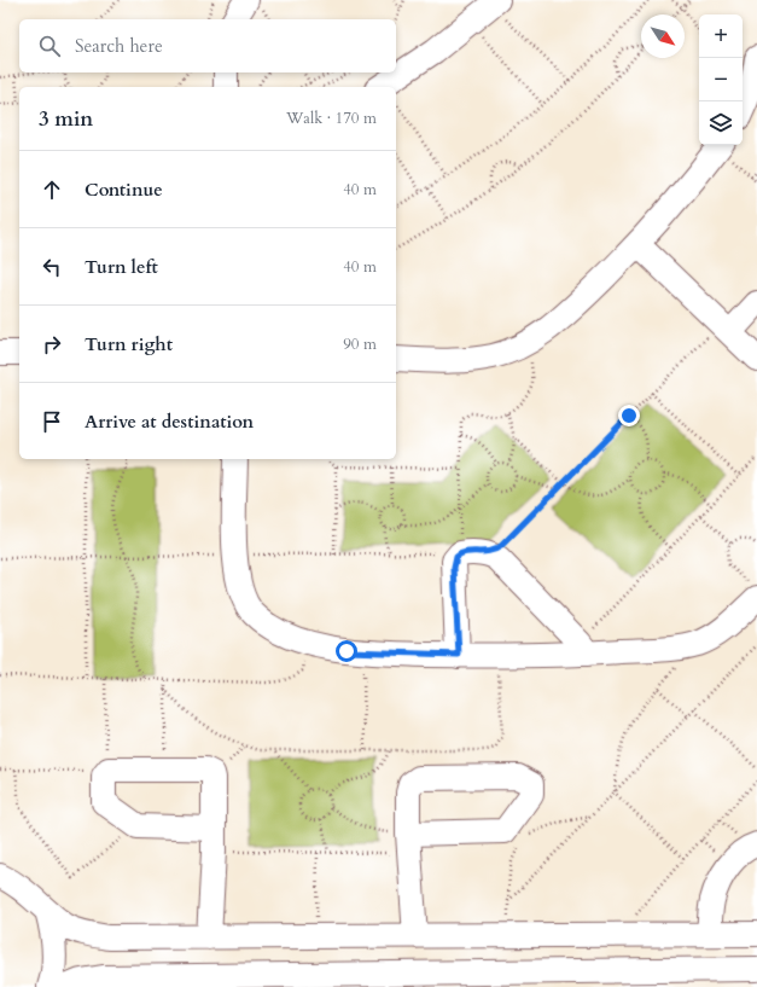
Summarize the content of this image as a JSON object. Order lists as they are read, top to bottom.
{
  "north": "bottom right",
  "page": {
    "map_buttons": ["+", "−"],
    "search": "Search here",
    "heading": ["3 min", "Walk · 170 m"],
    "list": [
      ["Continue", "40 m"],
      ["Turn left", "40 m"],
      ["Turn right", "90 m"],
      "Arrive at destination"
    ]
  }
}
